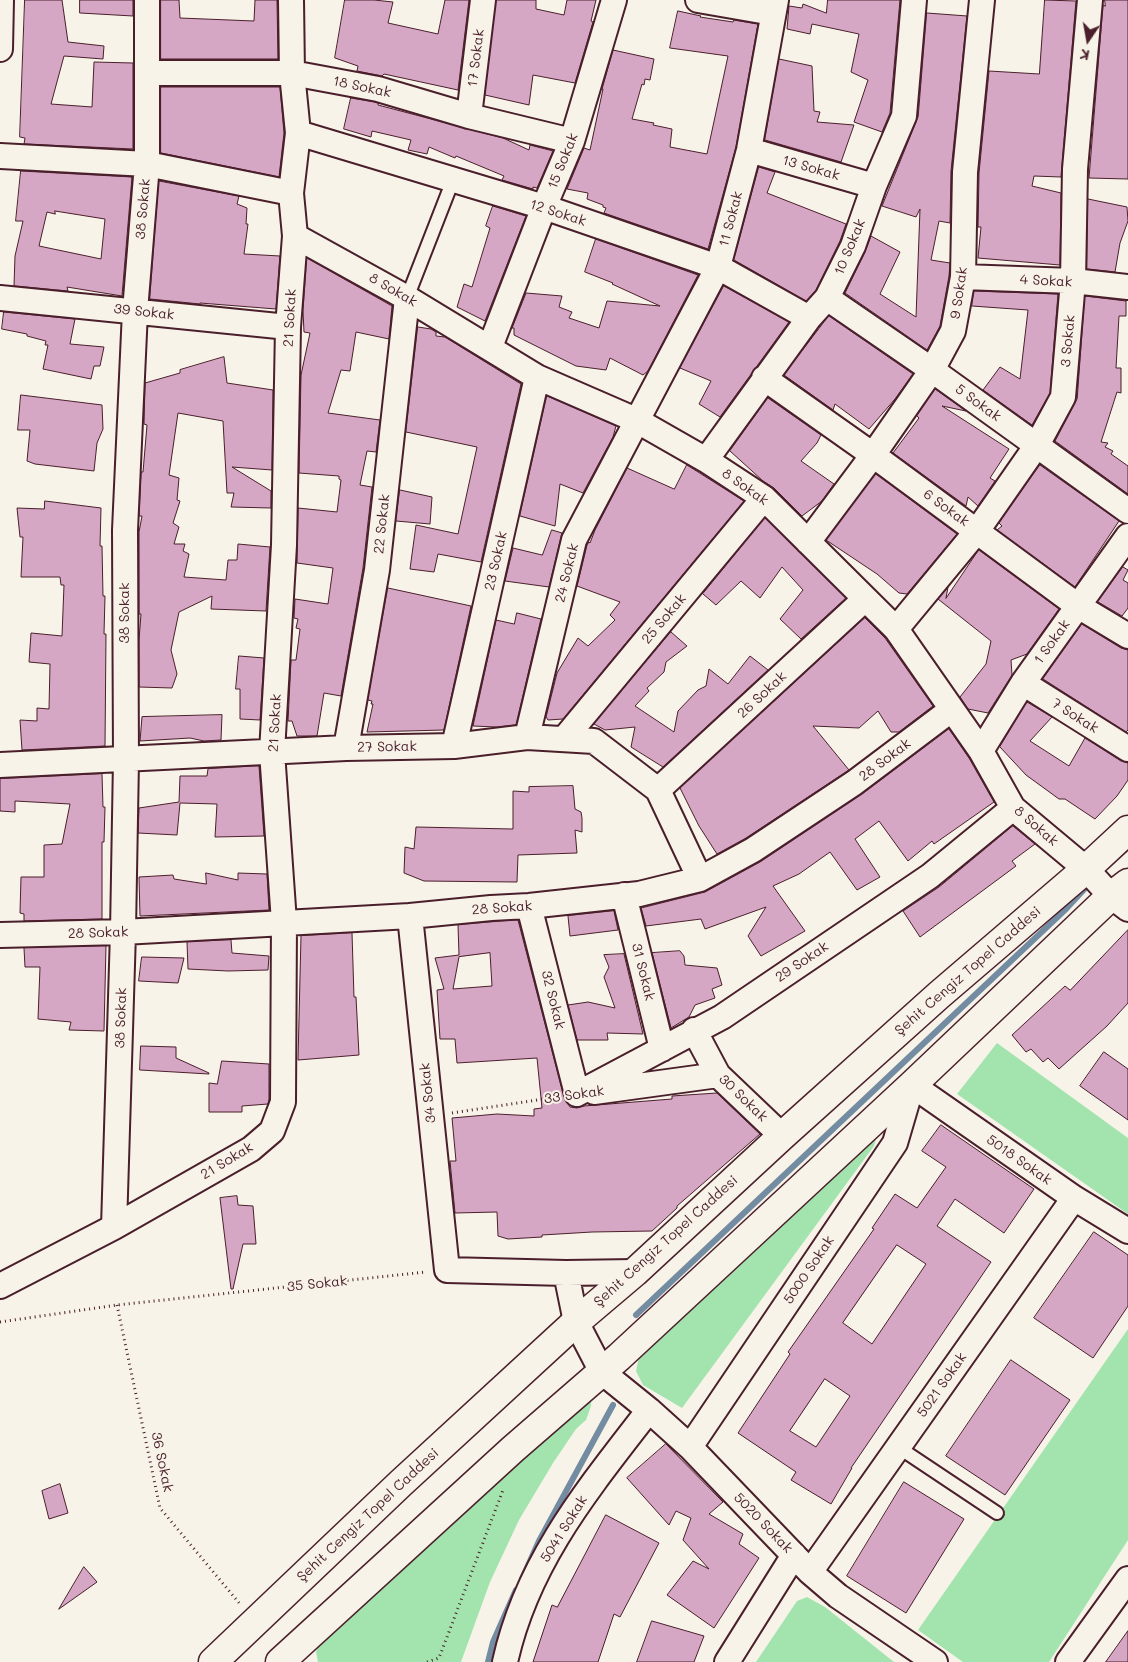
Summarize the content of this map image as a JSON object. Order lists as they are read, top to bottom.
{
  "streets": {
    "main road": ["Şehit Cengiz Topel Caddesi"],
    "street": [
      "17 Sokak",
      "18 Sokak",
      "15 Sokak",
      "13 Sokak",
      "38 Sokak",
      "12 Sokak",
      "11 Sokak",
      "10 Sokak",
      "4 Sokak",
      "8 Sokak",
      "9 Sokak",
      "39 Sokak",
      "21 Sokak",
      "3 Sokak",
      "5 Sokak",
      "6 Sokak",
      "22 Sokak",
      "23 Sokak",
      "24 Sokak",
      "25 Sokak",
      "1 Sokak",
      "26 Sokak",
      "7 Sokak",
      "27 Sokak",
      "28 Sokak",
      "29 Sokak",
      "31 Sokak",
      "32 Sokak",
      "34 Sokak",
      "33 Sokak",
      "30 Sokak",
      "5018 Sokak",
      "5000 Sokak",
      "5021 Sokak",
      "5020 Sokak",
      "5041 Sokak"
    ],
    "path": ["35 Sokak", "36 Sokak"]
  },
  "crossings": [
    ["17 Sokak", "18 Sokak"],
    ["18 Sokak", "15 Sokak"],
    ["18 Sokak", "38 Sokak"],
    ["18 Sokak", "21 Sokak"],
    ["15 Sokak", "12 Sokak"],
    ["15 Sokak", "8 Sokak"],
    ["13 Sokak", "11 Sokak"],
    ["13 Sokak", "10 Sokak"],
    ["38 Sokak", "39 Sokak"],
    ["38 Sokak", "21 Sokak"],
    ["38 Sokak", "27 Sokak"],
    ["38 Sokak", "28 Sokak"],
    ["12 Sokak", "11 Sokak"],
    ["12 Sokak", "10 Sokak"],
    ["12 Sokak", "21 Sokak"],
    ["11 Sokak", "8 Sokak"],
    ["11 Sokak", "24 Sokak"],
    ["10 Sokak", "8 Sokak"],
    ["10 Sokak", "5 Sokak"],
    ["10 Sokak", "6 Sokak"],
    ["4 Sokak", "9 Sokak"],
    ["4 Sokak", "3 Sokak"],
    ["8 Sokak", "9 Sokak"],
    ["8 Sokak", "21 Sokak"],
    ["8 Sokak", "3 Sokak"],
    ["8 Sokak", "22 Sokak"],
    ["8 Sokak", "23 Sokak"],
    ["8 Sokak", "24 Sokak"],
    ["8 Sokak", "25 Sokak"],
    ["8 Sokak", "1 Sokak"],
    ["8 Sokak", "26 Sokak"],
    ["8 Sokak", "28 Sokak"],
    ["8 Sokak", "29 Sokak"],
    ["8 Sokak", "Şehit Cengiz Topel Caddesi"],
    ["9 Sokak", "5 Sokak"],
    ["9 Sokak", "6 Sokak"],
    ["39 Sokak", "21 Sokak"],
    ["21 Sokak", "27 Sokak"],
    ["21 Sokak", "28 Sokak"],
    ["3 Sokak", "5 Sokak"],
    ["3 Sokak", "6 Sokak"],
    ["6 Sokak", "1 Sokak"],
    ["22 Sokak", "27 Sokak"],
    ["23 Sokak", "27 Sokak"],
    ["24 Sokak", "27 Sokak"],
    ["25 Sokak", "27 Sokak"],
    ["1 Sokak", "7 Sokak"],
    ["26 Sokak", "27 Sokak"],
    ["27 Sokak", "28 Sokak"],
    ["28 Sokak", "31 Sokak"],
    ["28 Sokak", "32 Sokak"],
    ["28 Sokak", "34 Sokak"],
    ["29 Sokak", "31 Sokak"],
    ["29 Sokak", "32 Sokak"],
    ["29 Sokak", "33 Sokak"],
    ["29 Sokak", "30 Sokak"],
    ["Şehit Cengiz Topel Caddesi", "30 Sokak"],
    ["Şehit Cengiz Topel Caddesi", "36 Sokak"],
    ["32 Sokak", "33 Sokak"],
    ["34 Sokak", "33 Sokak"],
    ["34 Sokak", "35 Sokak"],
    ["33 Sokak", "30 Sokak"],
    ["5018 Sokak", "5000 Sokak"],
    ["5018 Sokak", "5021 Sokak"],
    ["5000 Sokak", "5020 Sokak"],
    ["35 Sokak", "36 Sokak"],
    ["5021 Sokak", "5020 Sokak"],
    ["5020 Sokak", "5041 Sokak"]
  ],
  "north": "bottom"
}
